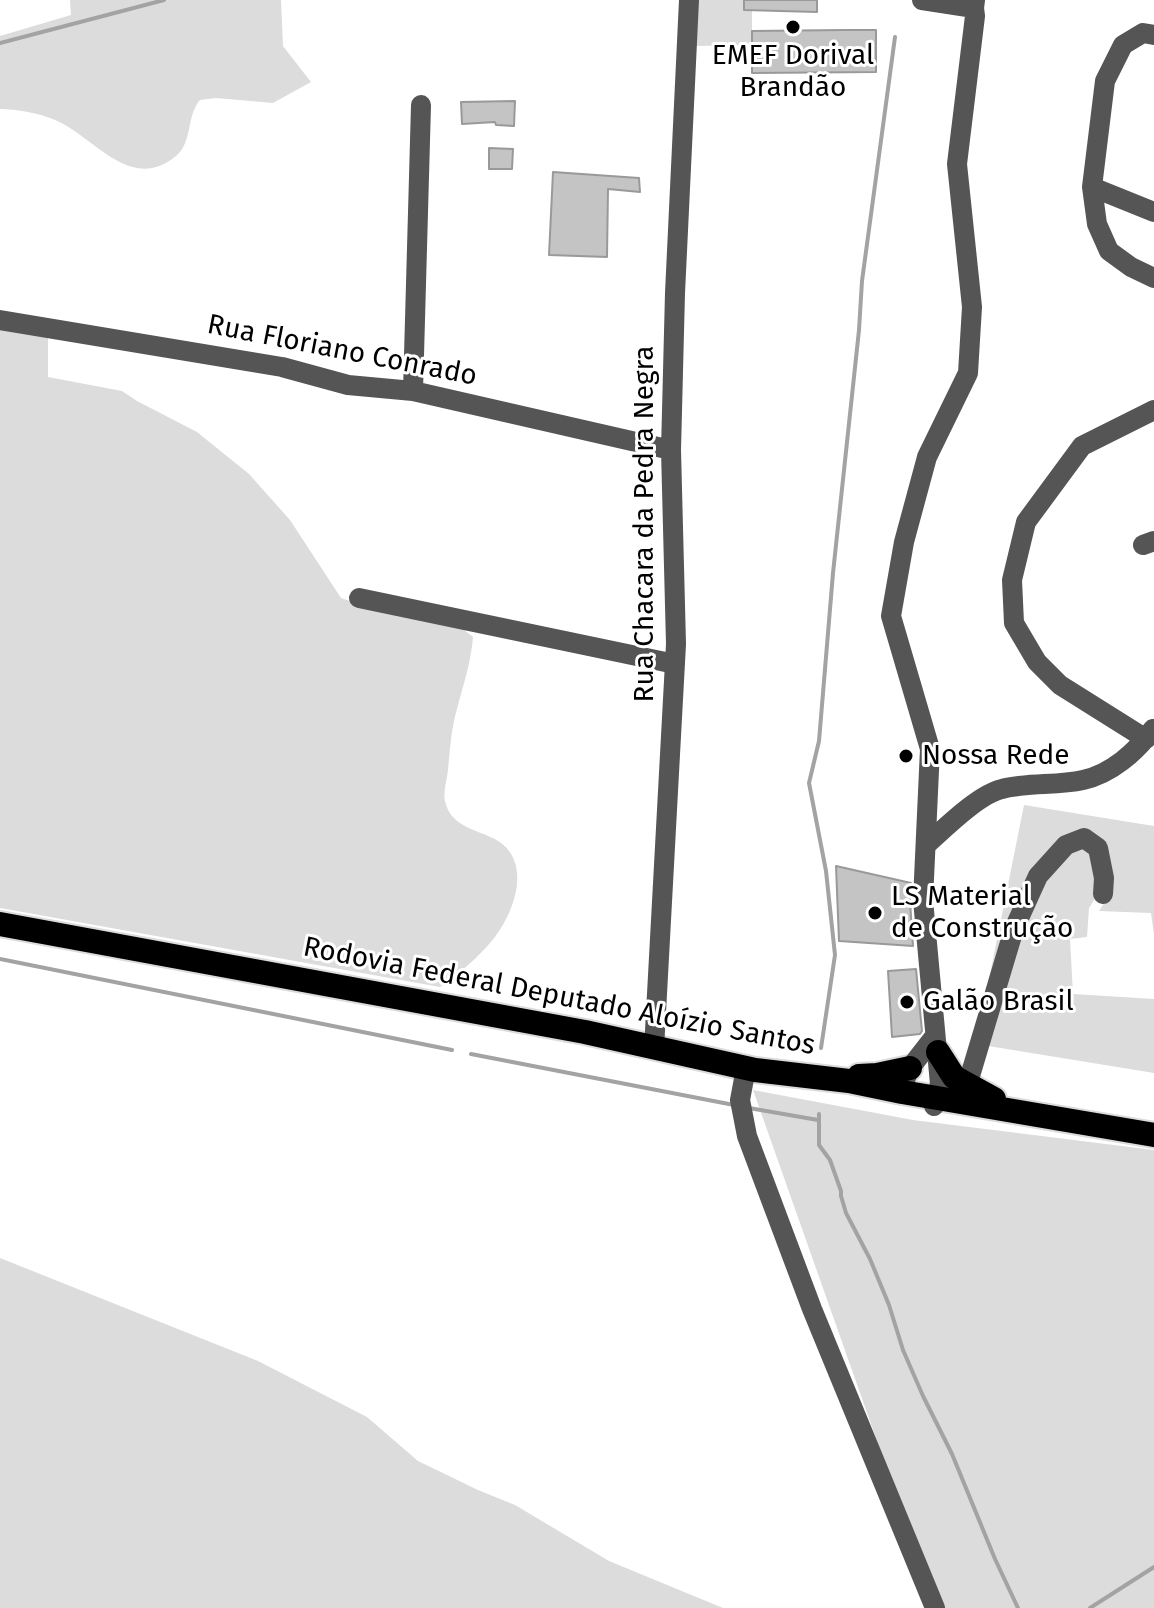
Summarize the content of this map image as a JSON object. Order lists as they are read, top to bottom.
{
  "streets": {
    "highway": ["Rodovia Federal Deputado Aloízio Santos"],
    "street": ["Rua Floriano Conrado", "Rua Chacara da Pedra Negra"]
  },
  "crossings": [
    ["Rua Floriano Conrado", "Rua Chacara da Pedra Negra"],
    ["Rua Chacara da Pedra Negra", "Rodovia Federal Deputado Aloízio Santos"]
  ],
  "places": [
    "EMEF Dorival Brandão",
    "Nossa Rede",
    "LS Material de Construção",
    "Galão Brasil"
  ]
}
